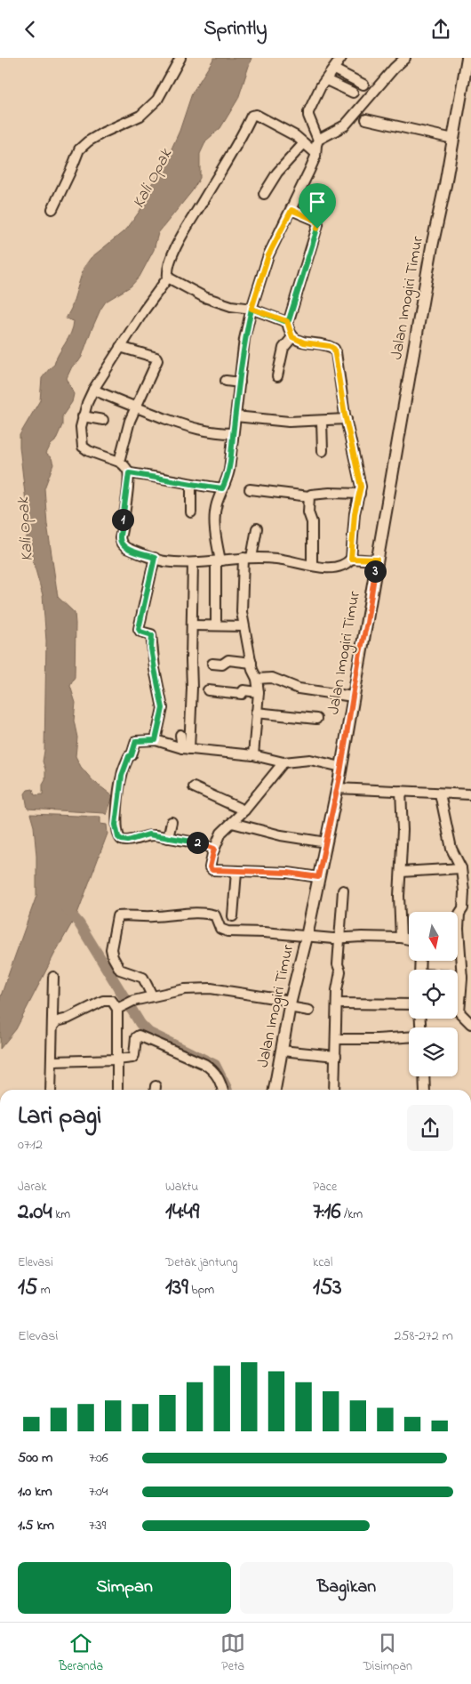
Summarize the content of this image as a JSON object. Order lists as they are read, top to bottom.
{
  "streets": {
    "main road": ["Jalan Imogiri Timur"]
  },
  "water": ["Kali Opak"],
  "north": "bottom",
  "page": {
    "header": "Sprintly",
    "pins": ["1", "3", "2"],
    "heading": ["Lari pagi", "07:12"],
    "stats": [
      ["Jarak", "2.04 km"],
      ["Waktu", "14:49"],
      ["Pace", "7:16 /km"],
      ["Elevasi", "15 m"],
      ["Detak jantung", "139 bpm"],
      ["kcal", "153"]
    ],
    "chart": ["Elevasi", "258–272 m"],
    "list": [
      {
        "name": "500 m",
        "note": "7:06"
      },
      {
        "name": "1.0 km",
        "note": "7:04"
      },
      {
        "name": "1.5 km",
        "note": "7:39"
      }
    ],
    "buttons": ["Simpan", "Bagikan"],
    "tabs": ["Beranda", "Peta", "Disimpan"]
  }
}
